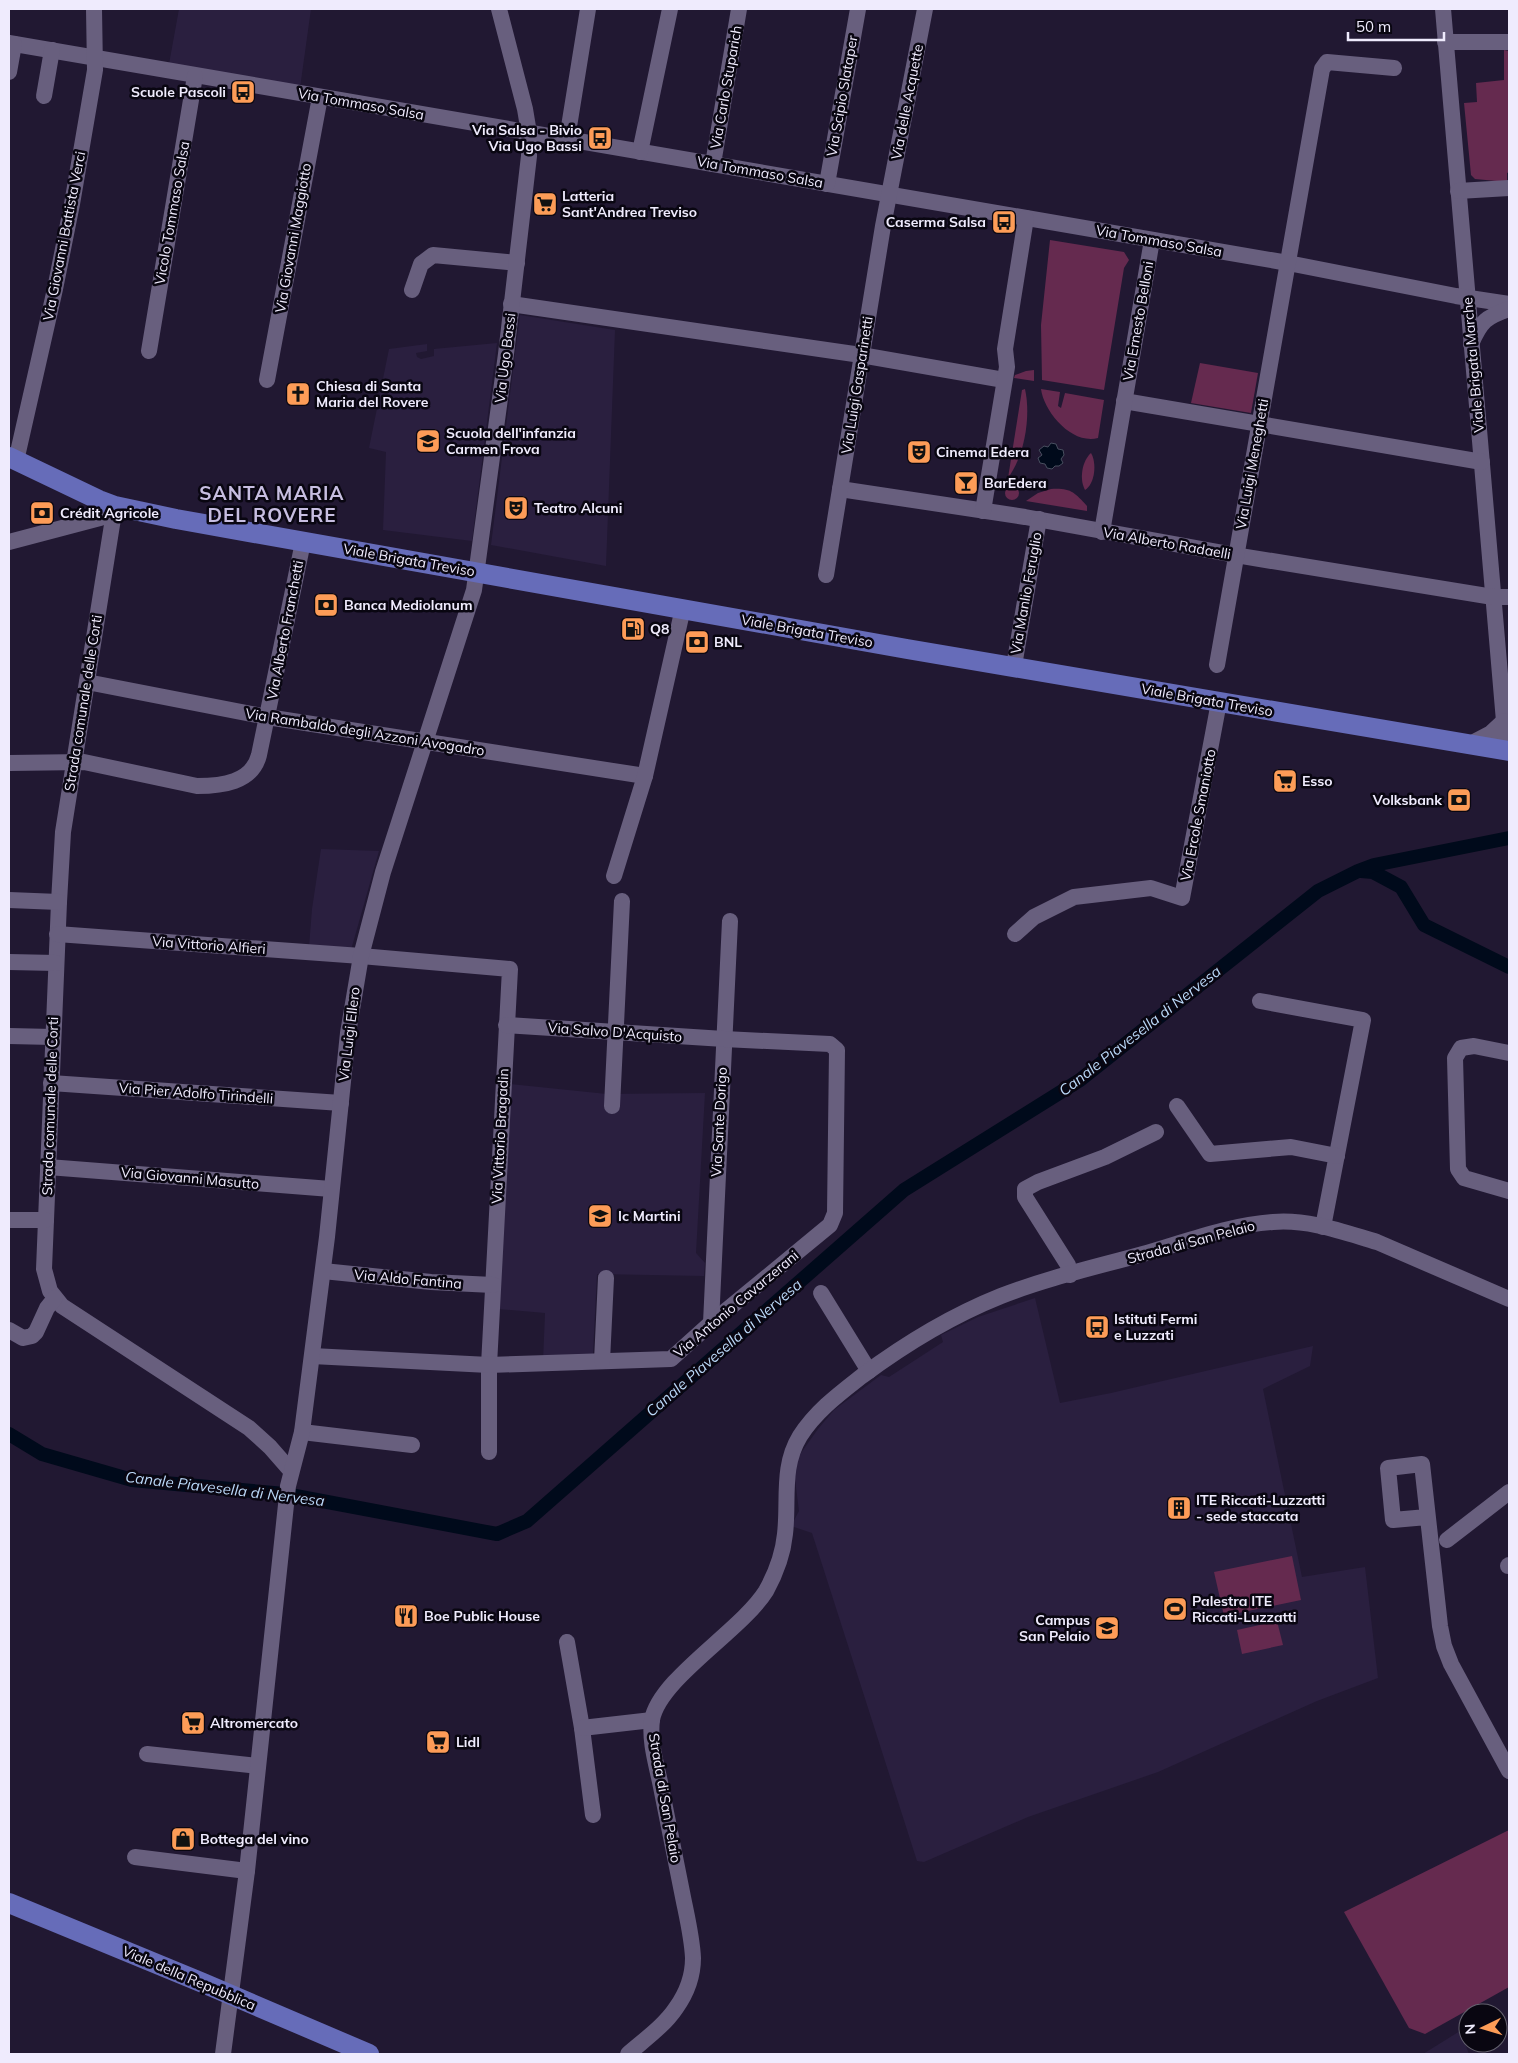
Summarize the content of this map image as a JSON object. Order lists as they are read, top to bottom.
{
  "streets": {
    "main road": ["Viale Brigata Treviso", "Viale della Repubblica"],
    "street": [
      "Via Carlo Stuparich",
      "Via Scipio Slataper",
      "Via delle Acquette",
      "Via Tommaso Salsa",
      "Vicolo Tommaso Salsa",
      "Via Giovanni Battista Verci",
      "Via Giovanni Maggiotto",
      "Via Ernesto Belloni",
      "Via Ugo Bassi",
      "Viale Brigata Marche",
      "Via Luigi Gasparinetti",
      "Via Luigi Meneghetti",
      "Via Alberto Radaelli",
      "Via Manlio Feruglio",
      "Via Alberto Franchetti",
      "Strada comunale delle Corti",
      "Via Rambaldo degli Azzoni Avogadro",
      "Via Ercole Smaniotto",
      "Via Vittorio Alfieri",
      "Via Salvo D'Acquisto",
      "Via Luigi Ellero",
      "Via Pier Adolfo Tirindelli",
      "Via Sante Dorigo",
      "Via Vittorio Bragadin",
      "Via Giovanni Masutto",
      "Strada di San Pelaio",
      "Via Aldo Fantina",
      "Via Antonio Cavarzerani"
    ]
  },
  "crossings": [
    ["Via Carlo Stuparich", "Via Tommaso Salsa"],
    ["Via Scipio Slataper", "Via Tommaso Salsa"],
    ["Via delle Acquette", "Via Tommaso Salsa"],
    ["Via delle Acquette", "Via Luigi Gasparinetti"],
    ["Via Tommaso Salsa", "Vicolo Tommaso Salsa"],
    ["Via Tommaso Salsa", "Via Giovanni Battista Verci"],
    ["Via Tommaso Salsa", "Via Giovanni Maggiotto"],
    ["Via Tommaso Salsa", "Via Ernesto Belloni"],
    ["Via Tommaso Salsa", "Via Ugo Bassi"],
    ["Via Tommaso Salsa", "Viale Brigata Marche"],
    ["Via Tommaso Salsa", "Via Luigi Gasparinetti"],
    ["Via Tommaso Salsa", "Via Luigi Meneghetti"],
    ["Via Giovanni Battista Verci", "Viale Brigata Treviso"],
    ["Via Ernesto Belloni", "Via Alberto Radaelli"],
    ["Via Ugo Bassi", "Viale Brigata Treviso"],
    ["Via Ugo Bassi", "Via Luigi Ellero"],
    ["Viale Brigata Marche", "Via Alberto Radaelli"],
    ["Viale Brigata Marche", "Viale Brigata Treviso"],
    ["Via Luigi Gasparinetti", "Via Alberto Radaelli"],
    ["Via Luigi Meneghetti", "Via Alberto Radaelli"],
    ["Via Alberto Radaelli", "Via Manlio Feruglio"],
    ["Viale Brigata Treviso", "Via Manlio Feruglio"],
    ["Viale Brigata Treviso", "Via Alberto Franchetti"],
    ["Viale Brigata Treviso", "Strada comunale delle Corti"],
    ["Viale Brigata Treviso", "Via Ercole Smaniotto"],
    ["Viale Brigata Treviso", "Via Luigi Ellero"],
    ["Via Alberto Franchetti", "Strada comunale delle Corti"],
    ["Via Alberto Franchetti", "Via Rambaldo degli Azzoni Avogadro"],
    ["Strada comunale delle Corti", "Via Rambaldo degli Azzoni Avogadro"],
    ["Strada comunale delle Corti", "Via Vittorio Alfieri"],
    ["Strada comunale delle Corti", "Via Luigi Ellero"],
    ["Strada comunale delle Corti", "Via Pier Adolfo Tirindelli"],
    ["Strada comunale delle Corti", "Via Giovanni Masutto"],
    ["Via Rambaldo degli Azzoni Avogadro", "Via Luigi Ellero"],
    ["Via Vittorio Alfieri", "Via Luigi Ellero"],
    ["Via Vittorio Alfieri", "Via Vittorio Bragadin"],
    ["Via Salvo D'Acquisto", "Via Sante Dorigo"],
    ["Via Salvo D'Acquisto", "Via Vittorio Bragadin"],
    ["Via Salvo D'Acquisto", "Via Antonio Cavarzerani"],
    ["Via Luigi Ellero", "Via Pier Adolfo Tirindelli"],
    ["Via Luigi Ellero", "Via Vittorio Bragadin"],
    ["Via Luigi Ellero", "Via Giovanni Masutto"],
    ["Via Luigi Ellero", "Via Aldo Fantina"],
    ["Via Luigi Ellero", "Via Antonio Cavarzerani"],
    ["Via Sante Dorigo", "Via Antonio Cavarzerani"],
    ["Via Vittorio Bragadin", "Via Aldo Fantina"],
    ["Via Vittorio Bragadin", "Via Antonio Cavarzerani"]
  ],
  "districts": ["SANTA MARIA DEL ROVERE"],
  "water": ["Canale Piavesella di Nervesa"],
  "places": {
    "bus stop": [
      "Scuole Pascoli",
      "Via Salsa - Bivio Via Ugo Bassi",
      "Caserma Salsa",
      "Istituti Fermi e Luzzati"
    ],
    "supermarket": [
      "Latteria Sant'Andrea Treviso",
      "Esso",
      "Altromercato",
      "Lidl"
    ],
    "church": ["Chiesa di Santa Maria del Rovere"],
    "school or university": ["Scuola dell'infanzia Carmen Frova", "Ic Martini", "Campus San Pelaio"],
    "theatre": ["Cinema Edera", "Teatro Alcuni"],
    "bar": ["BarEdera"],
    "bank": [
      "Crédit Agricole",
      "Banca Mediolanum",
      "BNL",
      "Volksbank"
    ],
    "fuel station": ["Q8"],
    "building": ["ITE Riccati-Luzzatti - sede staccata"],
    "sports": ["Palestra ITE Riccati-Luzzatti"],
    "restaurant": ["Boe Public House"],
    "shop": ["Bottega del vino"]
  },
  "scale_bar": "50 m",
  "north": "left"
}
